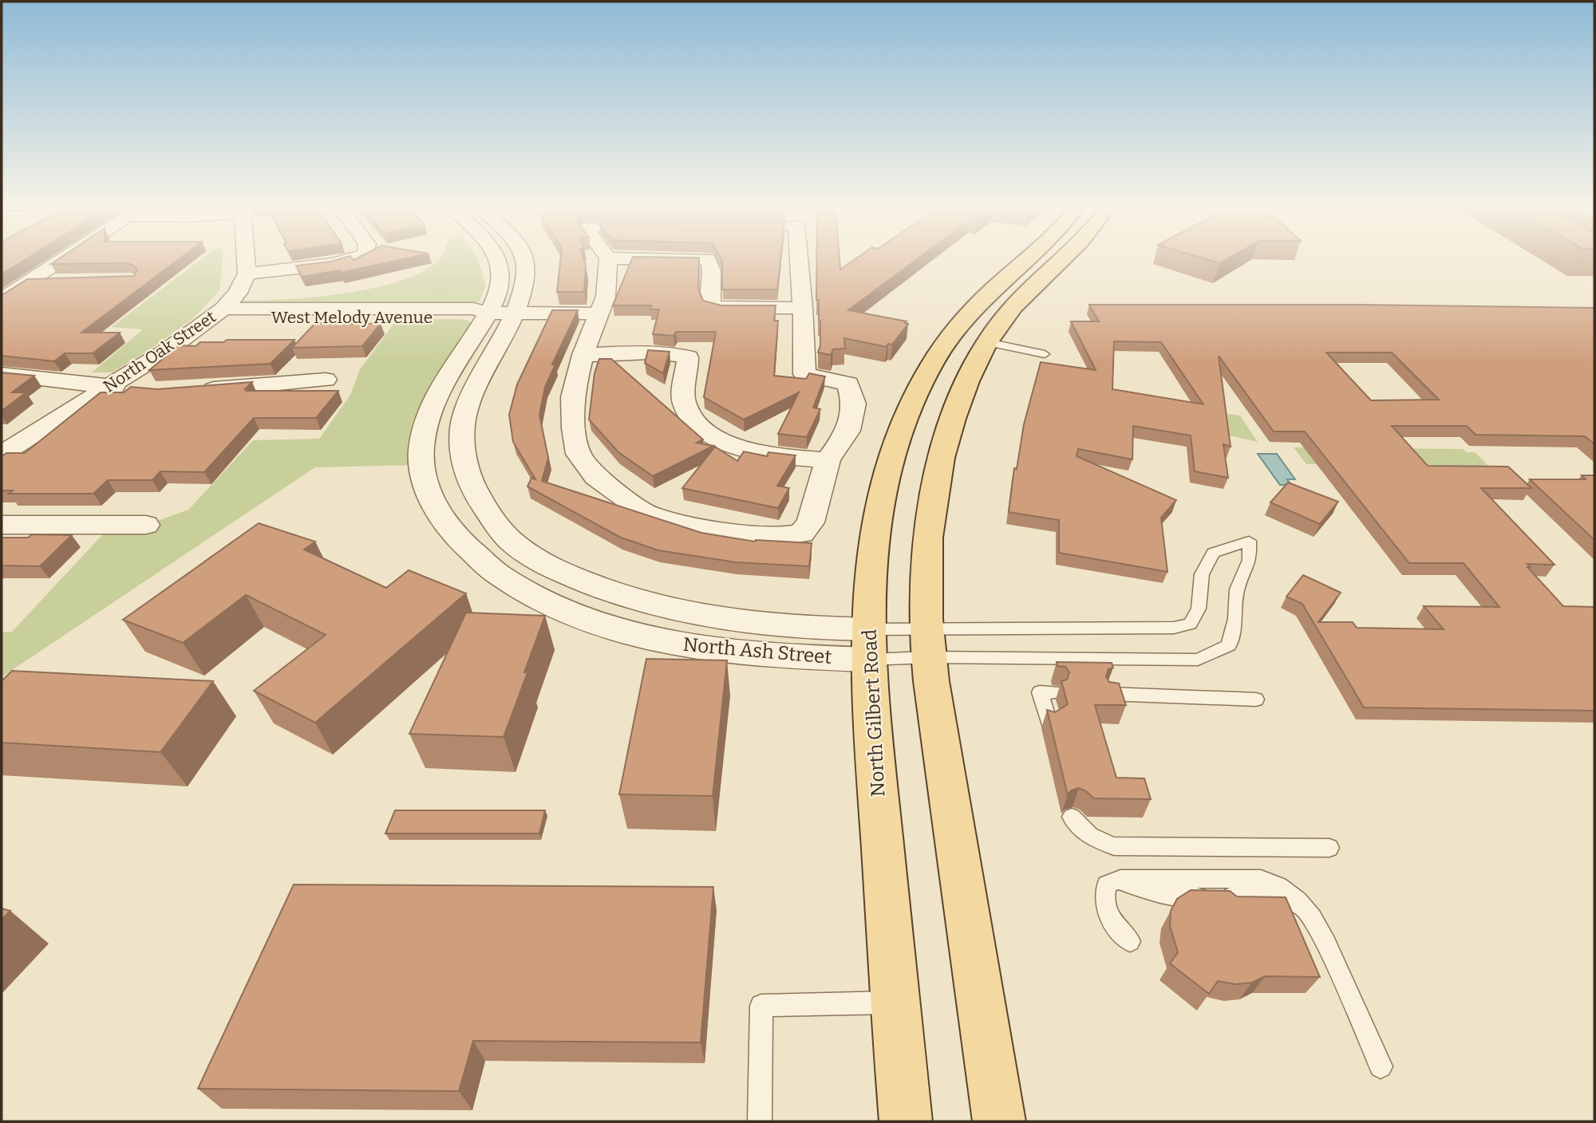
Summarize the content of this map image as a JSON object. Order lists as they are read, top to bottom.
{
  "streets": {
    "main road": ["North Gilbert Road"],
    "street": ["West Melody Avenue", "North Oak Street", "North Ash Street"]
  },
  "crossings": [
    ["West Melody Avenue", "North Oak Street"],
    ["West Melody Avenue", "North Ash Street"],
    ["North Ash Street", "North Gilbert Road"]
  ]
}
